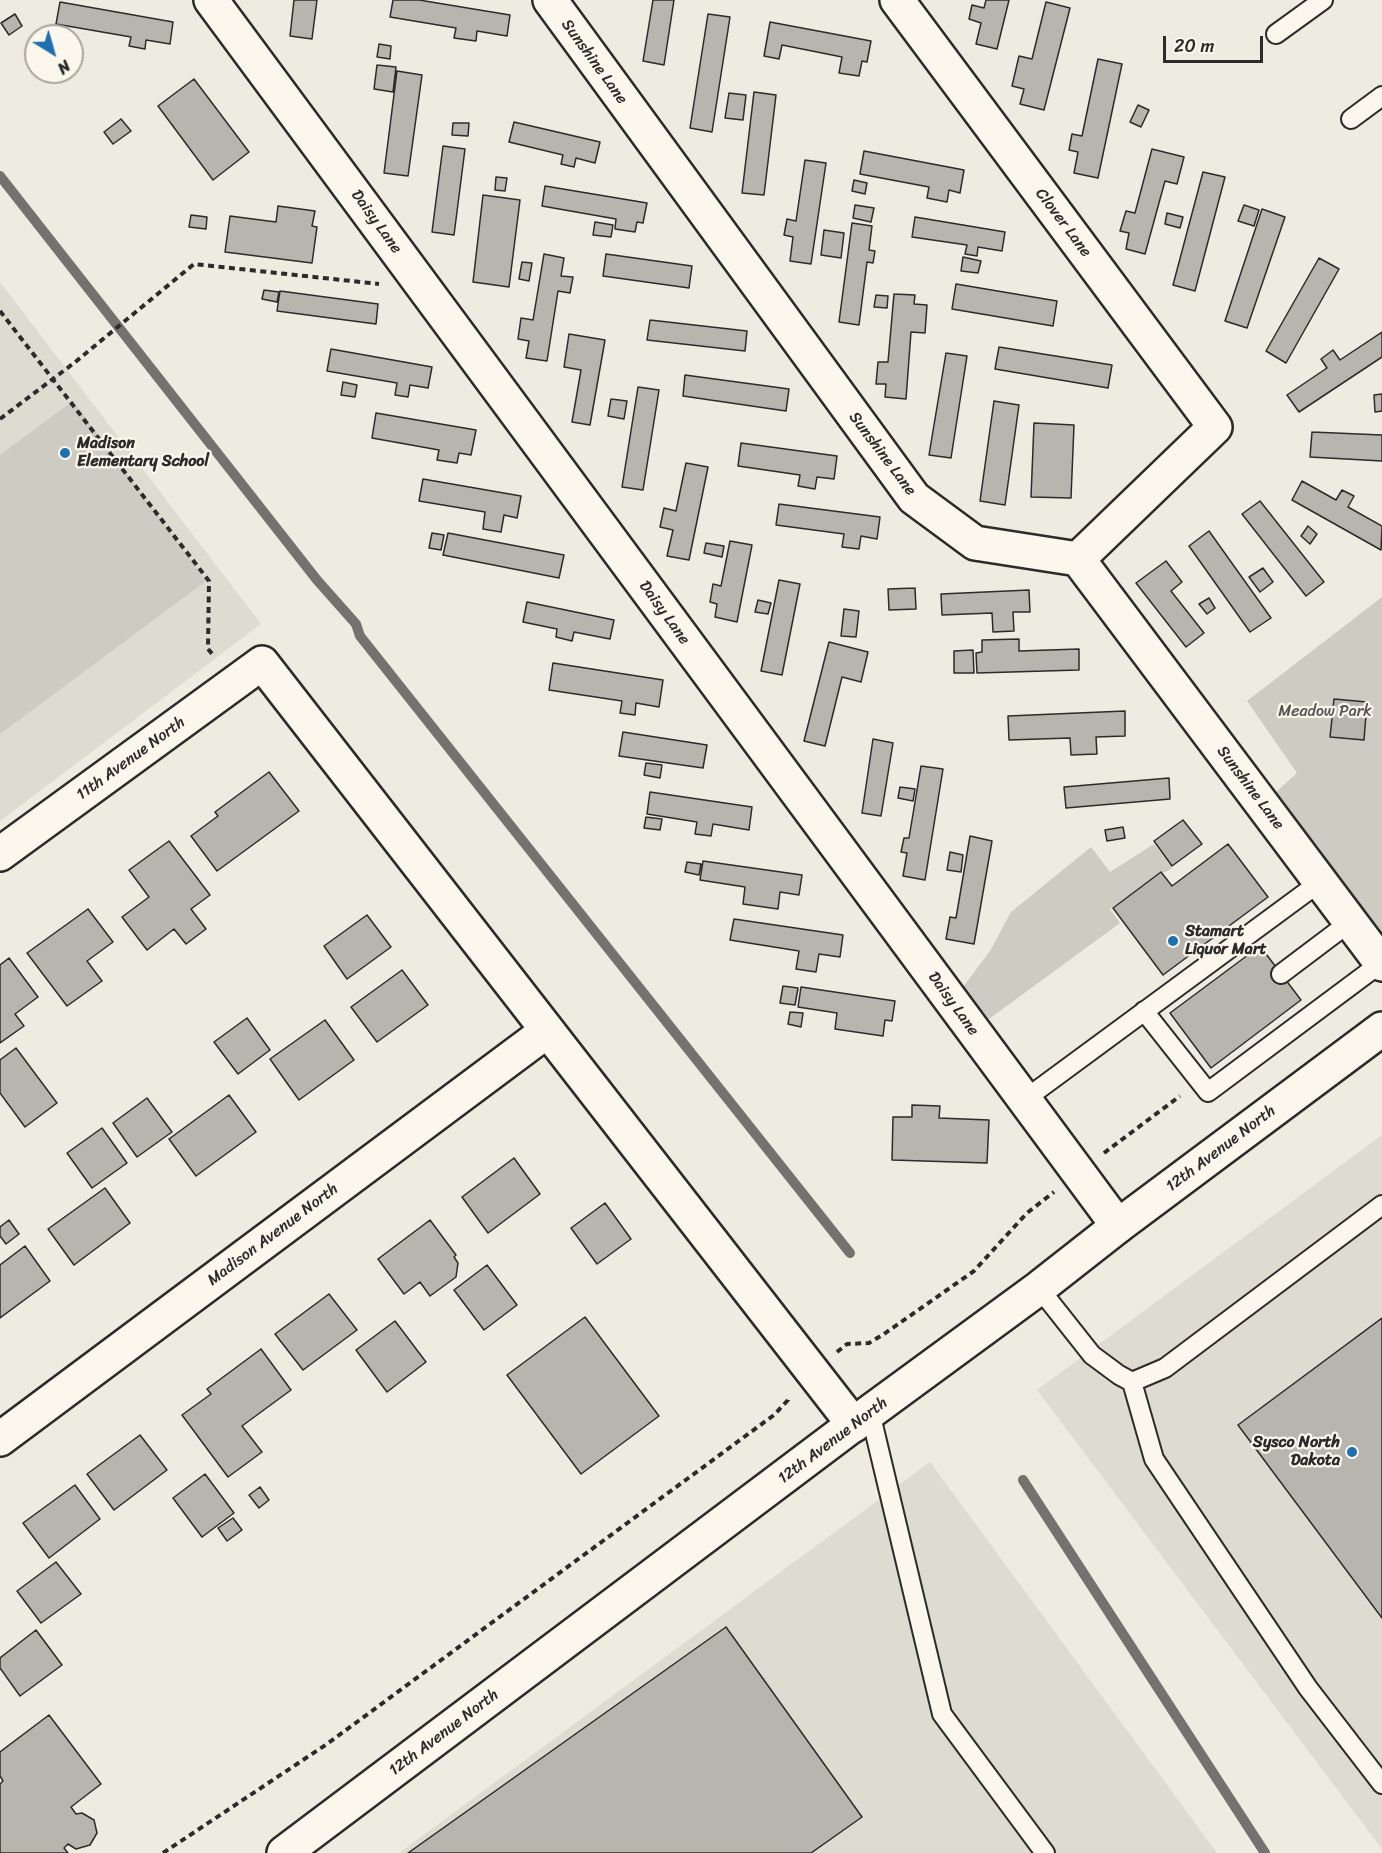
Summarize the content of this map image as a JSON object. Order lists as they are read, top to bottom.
{
  "streets": {
    "street": [
      "Sunshine Lane",
      "Daisy Lane",
      "Clover Lane",
      "11th Avenue North",
      "12th Avenue North",
      "Madison Avenue North"
    ]
  },
  "crossings": [
    ["Sunshine Lane", "Clover Lane"],
    ["Daisy Lane", "12th Avenue North"],
    ["11th Avenue North", "Madison Avenue North"]
  ],
  "parks": ["Meadow Park"],
  "places": ["Madison Elementary School", "Stamart Liquor Mart", "Sysco North Dakota"],
  "scale_bar": "20 m",
  "north": "bottom right"
}
